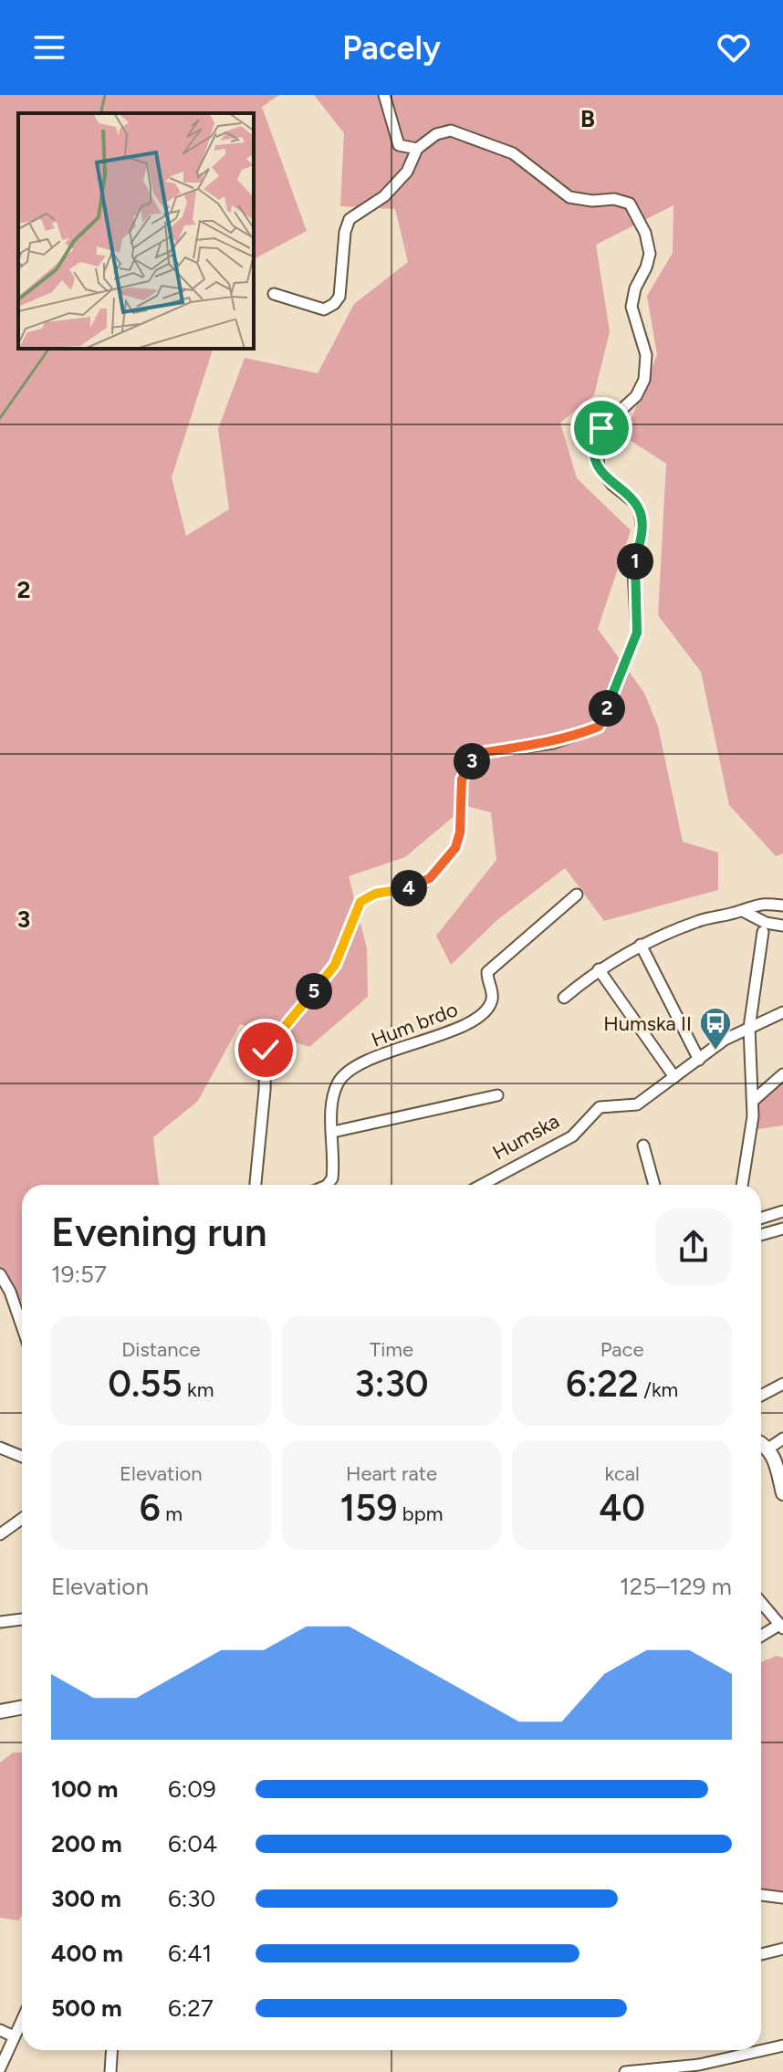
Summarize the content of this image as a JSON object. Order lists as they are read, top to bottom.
{
  "streets": {
    "street": ["Hum brdo", "Humska"]
  },
  "places": {
    "bus stop": ["Humska II"]
  },
  "page": {
    "header": "Pacely",
    "pins": [
      "1",
      "2",
      "3",
      "4",
      "5"
    ],
    "heading": ["Evening run", "19:57"],
    "stats": [
      ["Distance", "0.55 km"],
      ["Time", "3:30"],
      ["Pace", "6:22 /km"],
      ["Elevation", "6 m"],
      ["Heart rate", "159 bpm"],
      ["kcal", "40"]
    ],
    "chart": ["Elevation", "125–129 m"],
    "list": [
      {
        "name": "100 m",
        "note": "6:09"
      },
      {
        "name": "200 m",
        "note": "6:04"
      },
      {
        "name": "300 m",
        "note": "6:30"
      },
      {
        "name": "400 m",
        "note": "6:41"
      },
      {
        "name": "500 m",
        "note": "6:27"
      }
    ]
  },
  "grid": {
    "columns": ["B"],
    "rows": ["2", "3"]
  }
}
